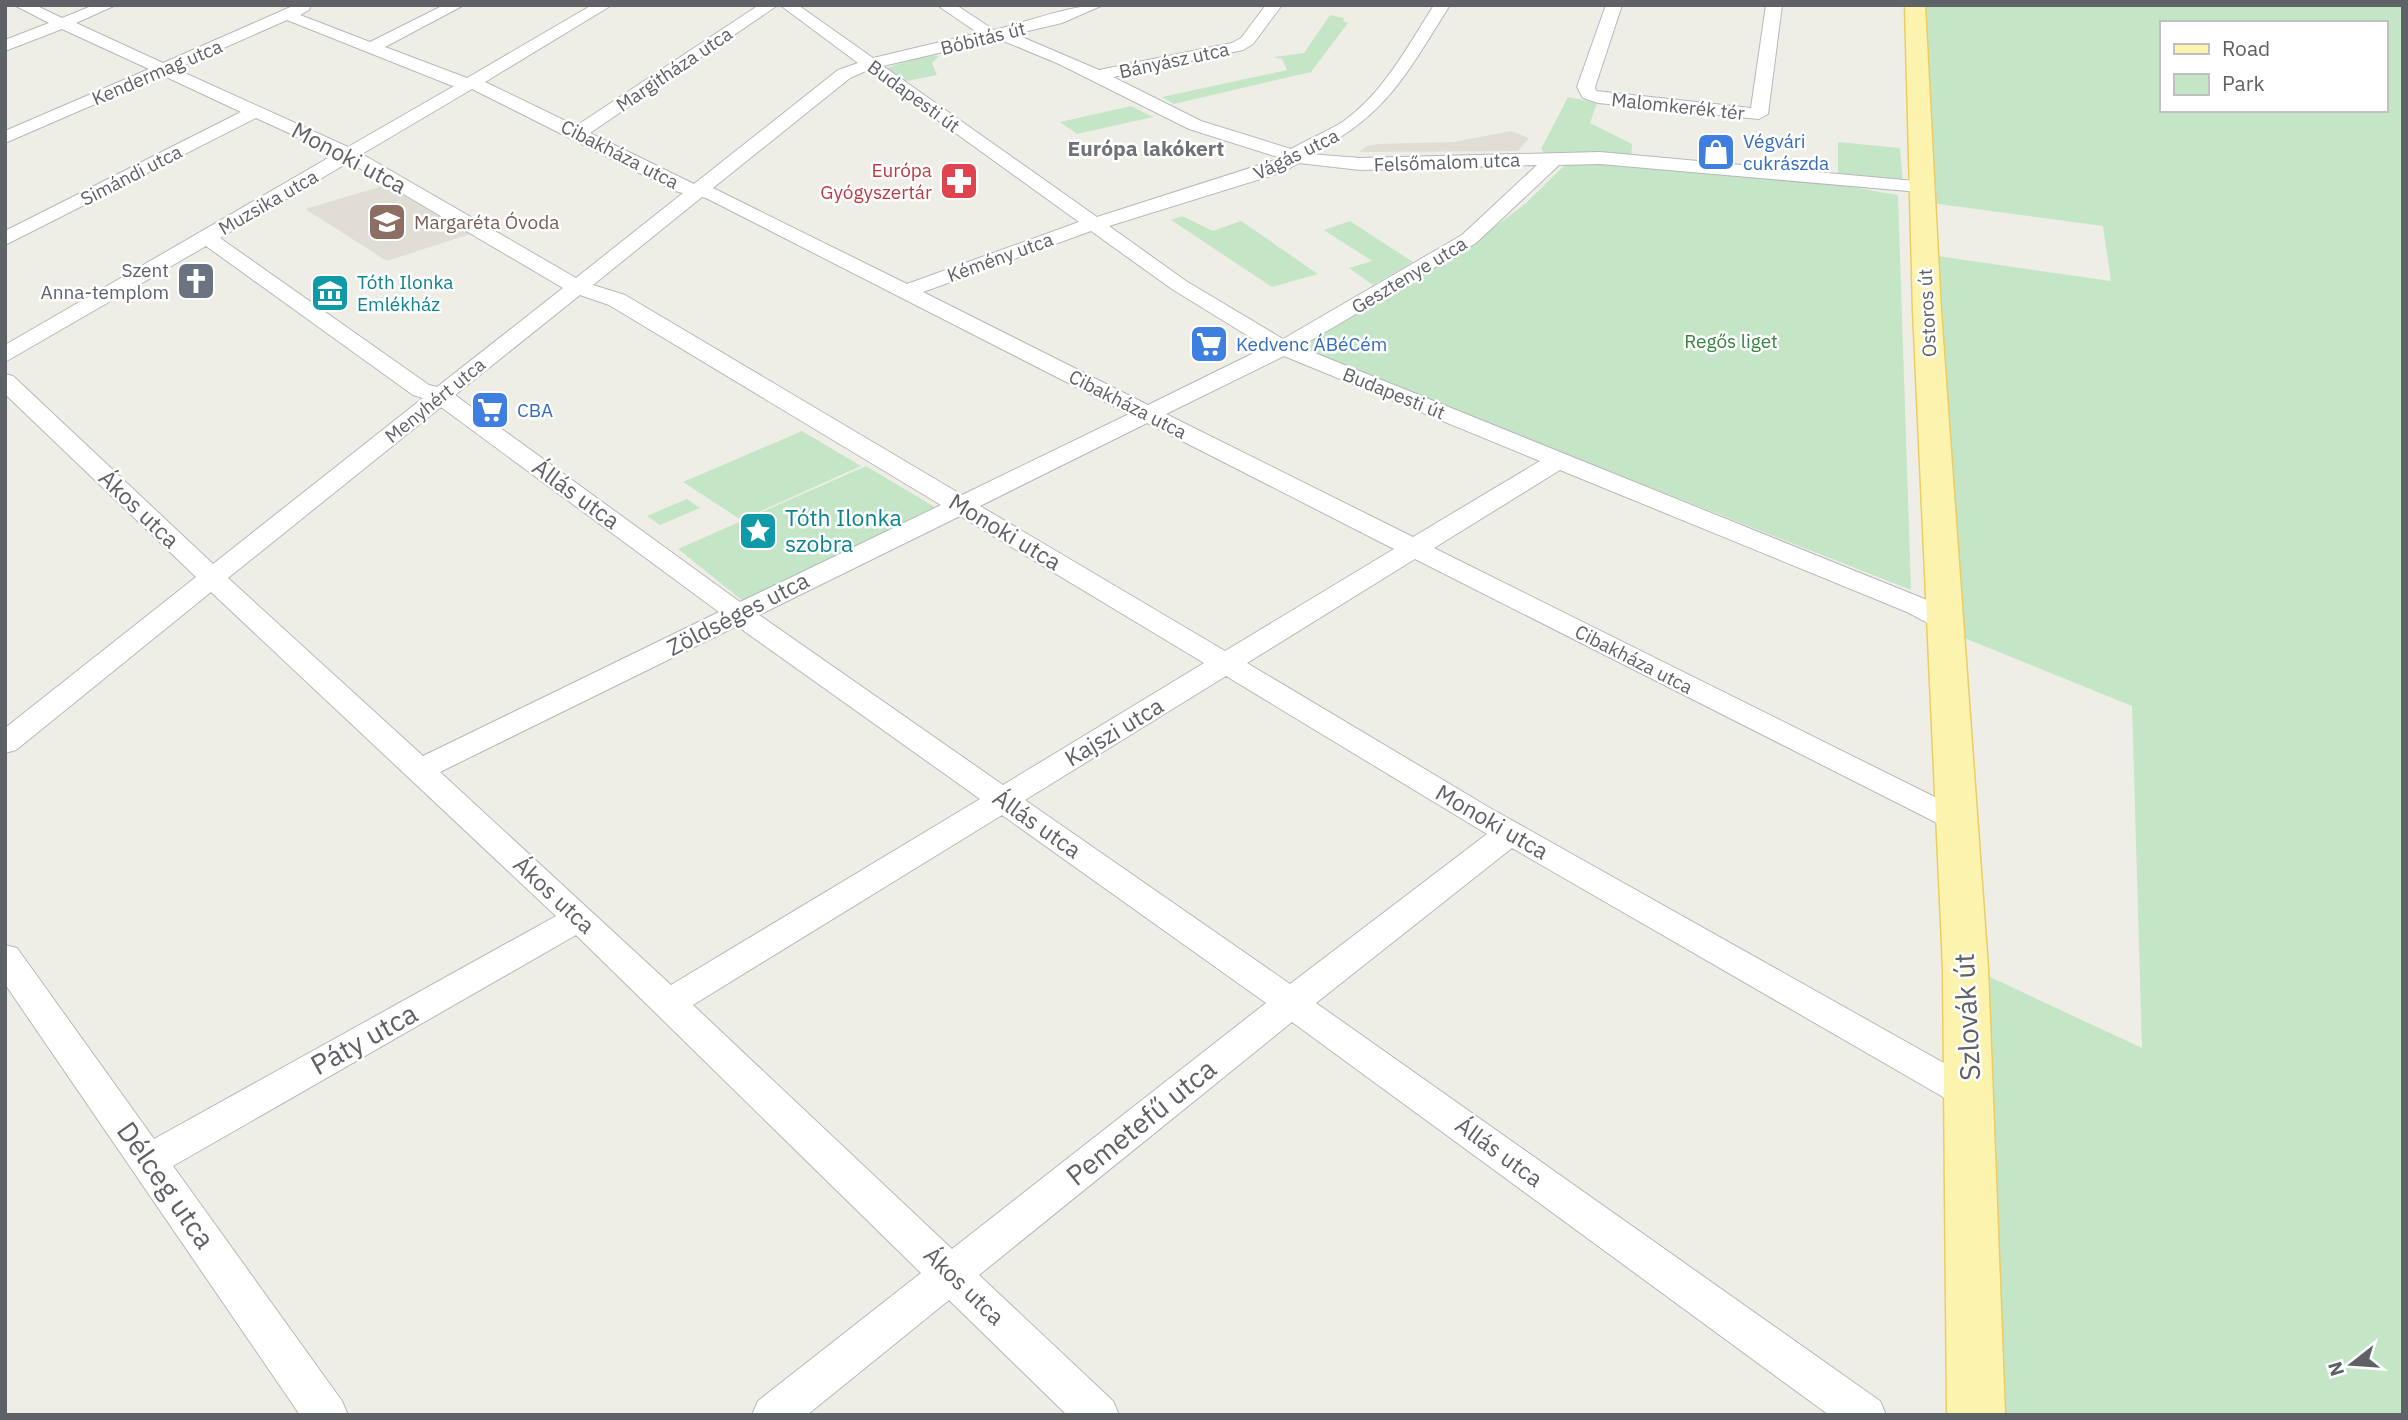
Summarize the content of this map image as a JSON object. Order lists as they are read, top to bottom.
{
  "streets": {
    "main road": ["Ostoros út", "Szlovák út"],
    "street": [
      "Bóbitás út",
      "Bányász utca",
      "Margitháza utca",
      "Kendermag utca",
      "Budapesti út",
      "Malomkerék tér",
      "Cibakháza utca",
      "Vágás utca",
      "Monoki utca",
      "Felsőmalom utca",
      "Simándi utca",
      "Muzsika utca",
      "Kémény utca",
      "Gesztenye utca",
      "Menyhért utca",
      "Állás utca",
      "Ákos utca",
      "Zöldséges utca",
      "Kajszi utca",
      "Páty utca",
      "Pemetefű utca",
      "Délceg utca"
    ]
  },
  "crossings": [
    ["Bóbitás út", "Budapesti út"],
    ["Bóbitás út", "Felsőmalom utca"],
    ["Bóbitás út", "Menyhért utca"],
    ["Bányász utca", "Felsőmalom utca"],
    ["Margitháza utca", "Cibakháza utca"],
    ["Kendermag utca", "Cibakháza utca"],
    ["Kendermag utca", "Monoki utca"],
    ["Budapesti út", "Vágás utca"],
    ["Budapesti út", "Kémény utca"],
    ["Budapesti út", "Gesztenye utca"],
    ["Budapesti út", "Ostoros út"],
    ["Budapesti út", "Menyhért utca"],
    ["Budapesti út", "Zöldséges utca"],
    ["Budapesti út", "Kajszi utca"],
    ["Budapesti út", "Szlovák út"],
    ["Cibakháza utca", "Muzsika utca"],
    ["Cibakháza utca", "Kémény utca"],
    ["Cibakháza utca", "Menyhért utca"],
    ["Cibakháza utca", "Zöldséges utca"],
    ["Cibakháza utca", "Kajszi utca"],
    ["Cibakháza utca", "Szlovák út"],
    ["Vágás utca", "Felsőmalom utca"],
    ["Vágás utca", "Kémény utca"],
    ["Monoki utca", "Simándi utca"],
    ["Monoki utca", "Muzsika utca"],
    ["Monoki utca", "Menyhért utca"],
    ["Monoki utca", "Zöldséges utca"],
    ["Monoki utca", "Kajszi utca"],
    ["Monoki utca", "Szlovák út"],
    ["Monoki utca", "Pemetefű utca"],
    ["Felsőmalom utca", "Gesztenye utca"],
    ["Felsőmalom utca", "Ostoros út"],
    ["Muzsika utca", "Állás utca"],
    ["Gesztenye utca", "Zöldséges utca"],
    ["Ostoros út", "Szlovák út"],
    ["Menyhért utca", "Állás utca"],
    ["Menyhért utca", "Ákos utca"],
    ["Állás utca", "Zöldséges utca"],
    ["Állás utca", "Kajszi utca"],
    ["Állás utca", "Pemetefű utca"],
    ["Ákos utca", "Zöldséges utca"],
    ["Ákos utca", "Kajszi utca"],
    ["Ákos utca", "Páty utca"],
    ["Ákos utca", "Pemetefű utca"],
    ["Páty utca", "Délceg utca"]
  ],
  "districts": ["Európa lakókert"],
  "parks": ["Regős liget"],
  "places": {
    "shop": ["Végvári cukrászda"],
    "pharmacy": ["Európa Gyógyszertár"],
    "school or university": ["Margaréta Óvoda"],
    "church": ["Szent Anna-templom"],
    "museum": ["Tóth Ilonka Emlékház"],
    "supermarket": ["Kedvenc ÁBéCém", "CBA"],
    "place": ["Tóth Ilonka szobra"]
  },
  "legend": ["Road", "Park"],
  "north": "left"
}
